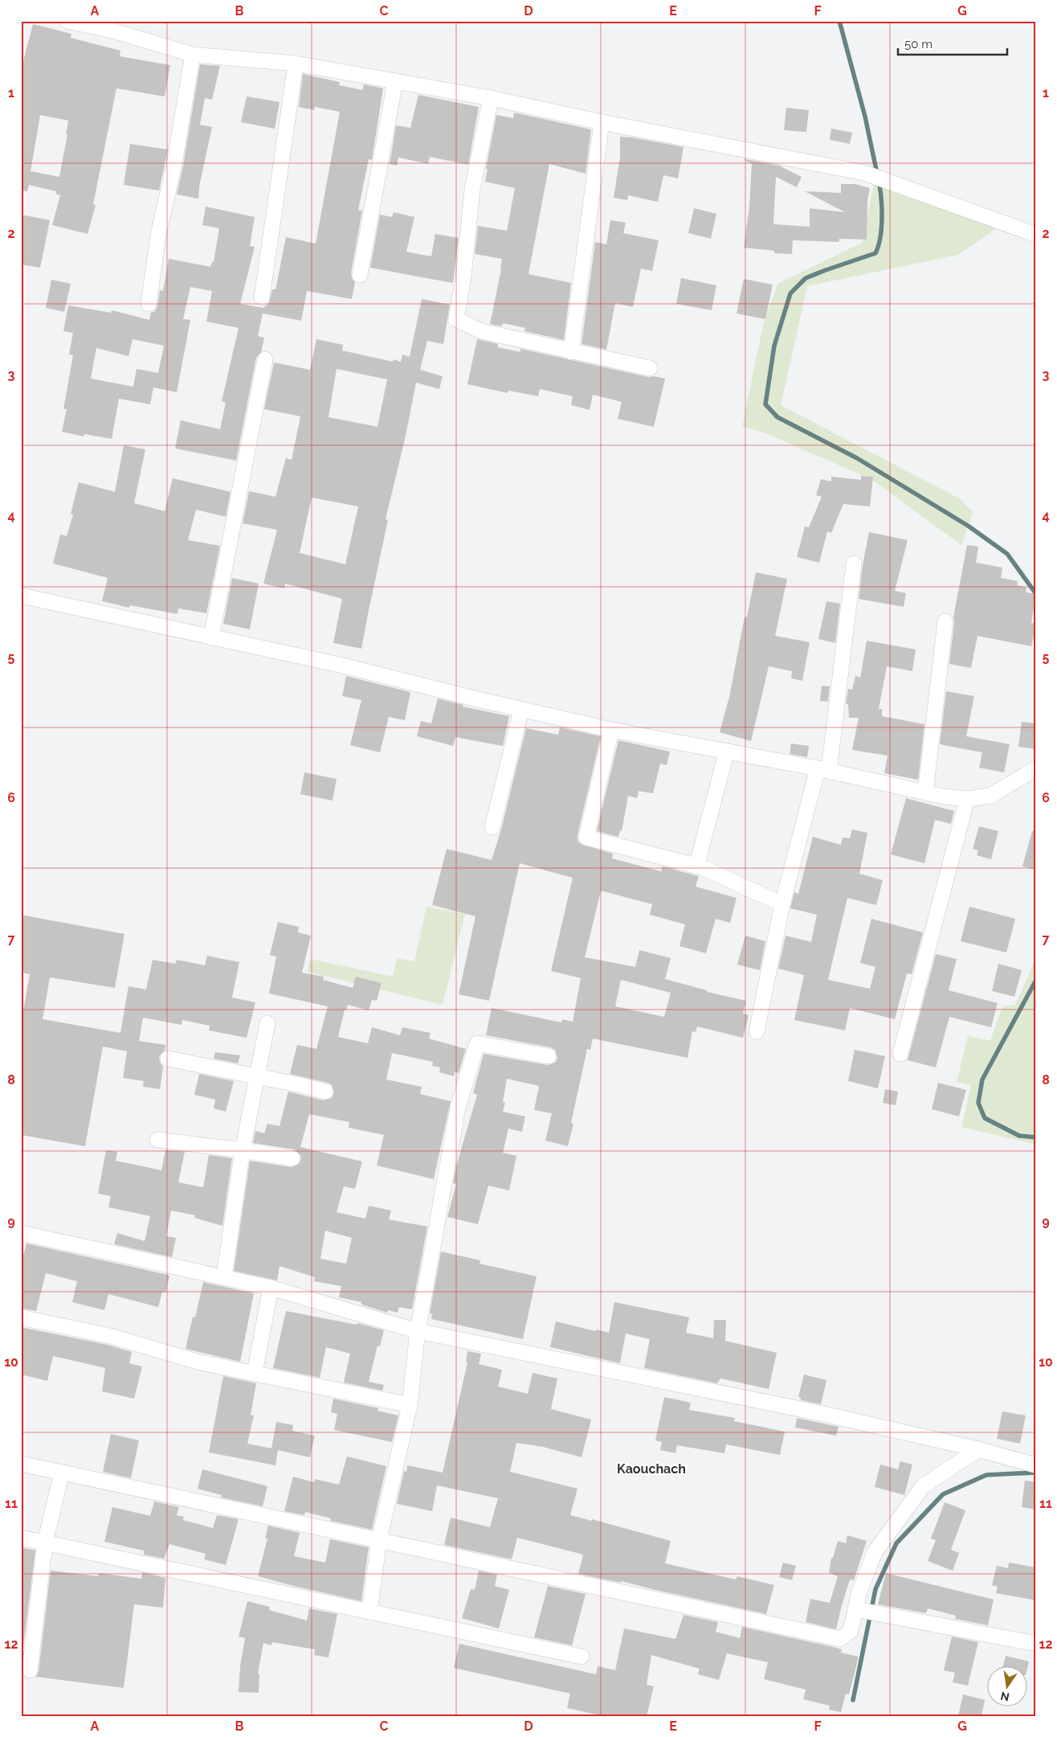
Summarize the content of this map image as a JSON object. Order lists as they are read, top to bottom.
{
  "districts": ["Kaouchach"],
  "scale_bar": "50 m",
  "north": "bottom",
  "grid": {
    "columns": [
      "A",
      "B",
      "C",
      "D",
      "E",
      "F",
      "G"
    ],
    "rows": [
      "1",
      "2",
      "3",
      "4",
      "5",
      "6",
      "7",
      "8",
      "9",
      "10",
      "11",
      "12"
    ]
  }
}
